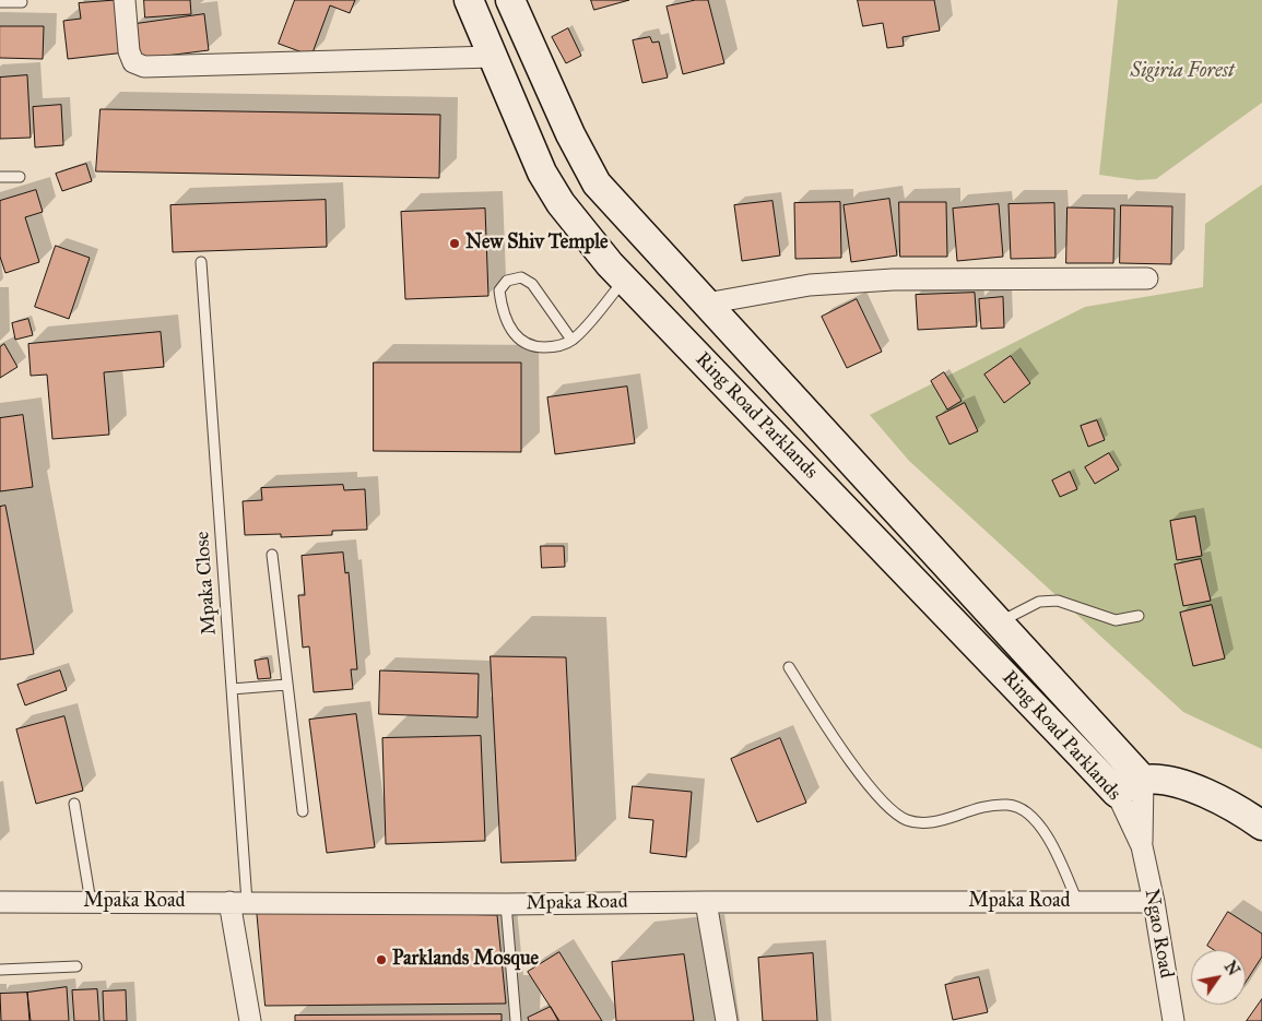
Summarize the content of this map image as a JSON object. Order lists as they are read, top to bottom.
{
  "streets": {
    "street": ["Ring Road Parklands", "Mpaka Road", "Ngao Road"],
    "lane": ["Mpaka Close"]
  },
  "crossings": [
    ["Ring Road Parklands", "Ngao Road"],
    ["Mpaka Close", "Mpaka Road"],
    ["Mpaka Road", "Ngao Road"]
  ],
  "parks": ["Sigiria Forest"],
  "places": ["New Shiv Temple", "Parklands Mosque"],
  "north": "top right"
}
